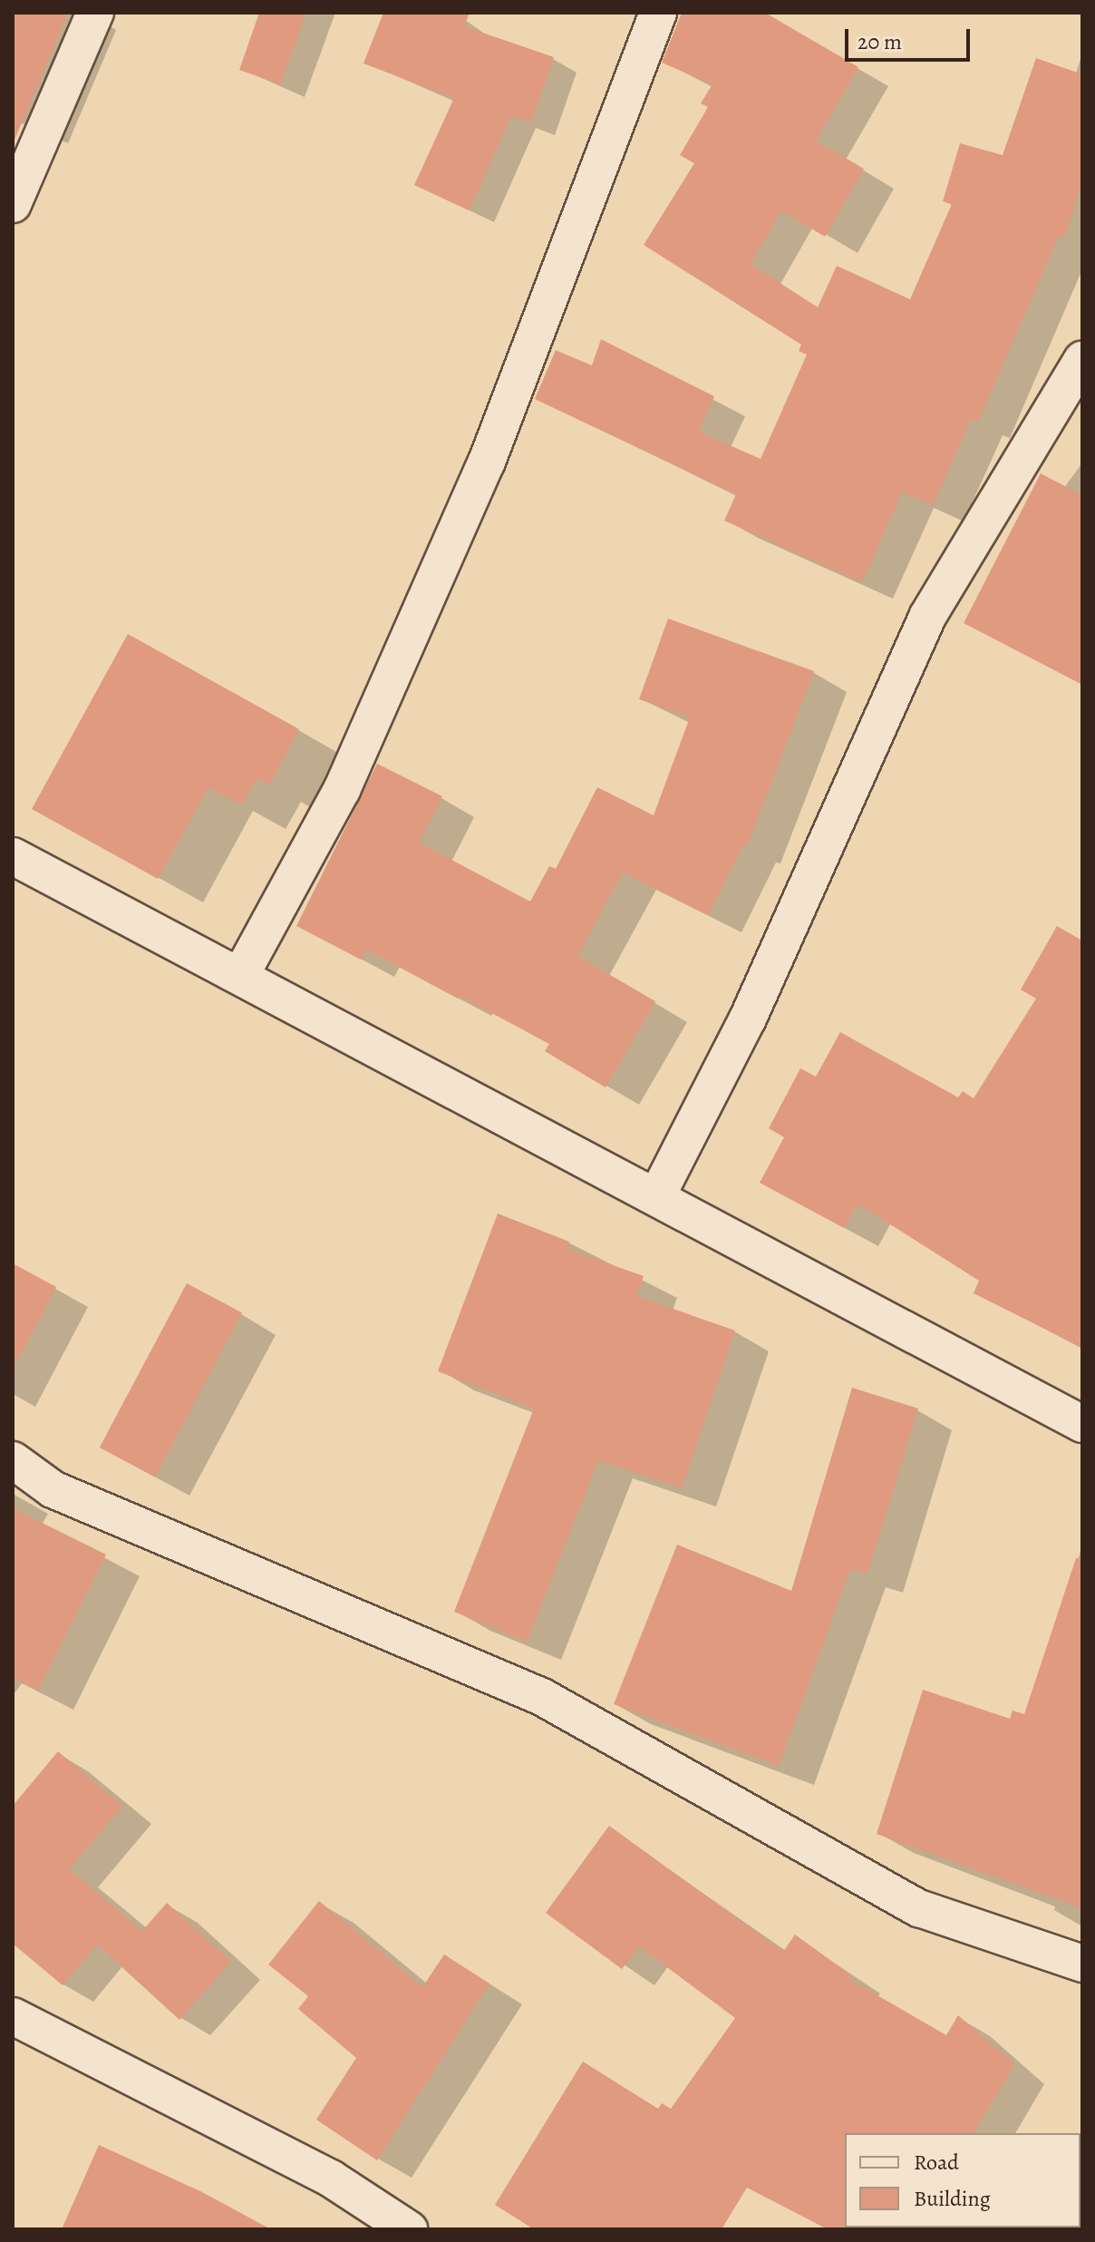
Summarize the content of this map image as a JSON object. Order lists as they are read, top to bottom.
{
  "legend": ["Road", "Building"],
  "scale_bar": "20 m"
}
